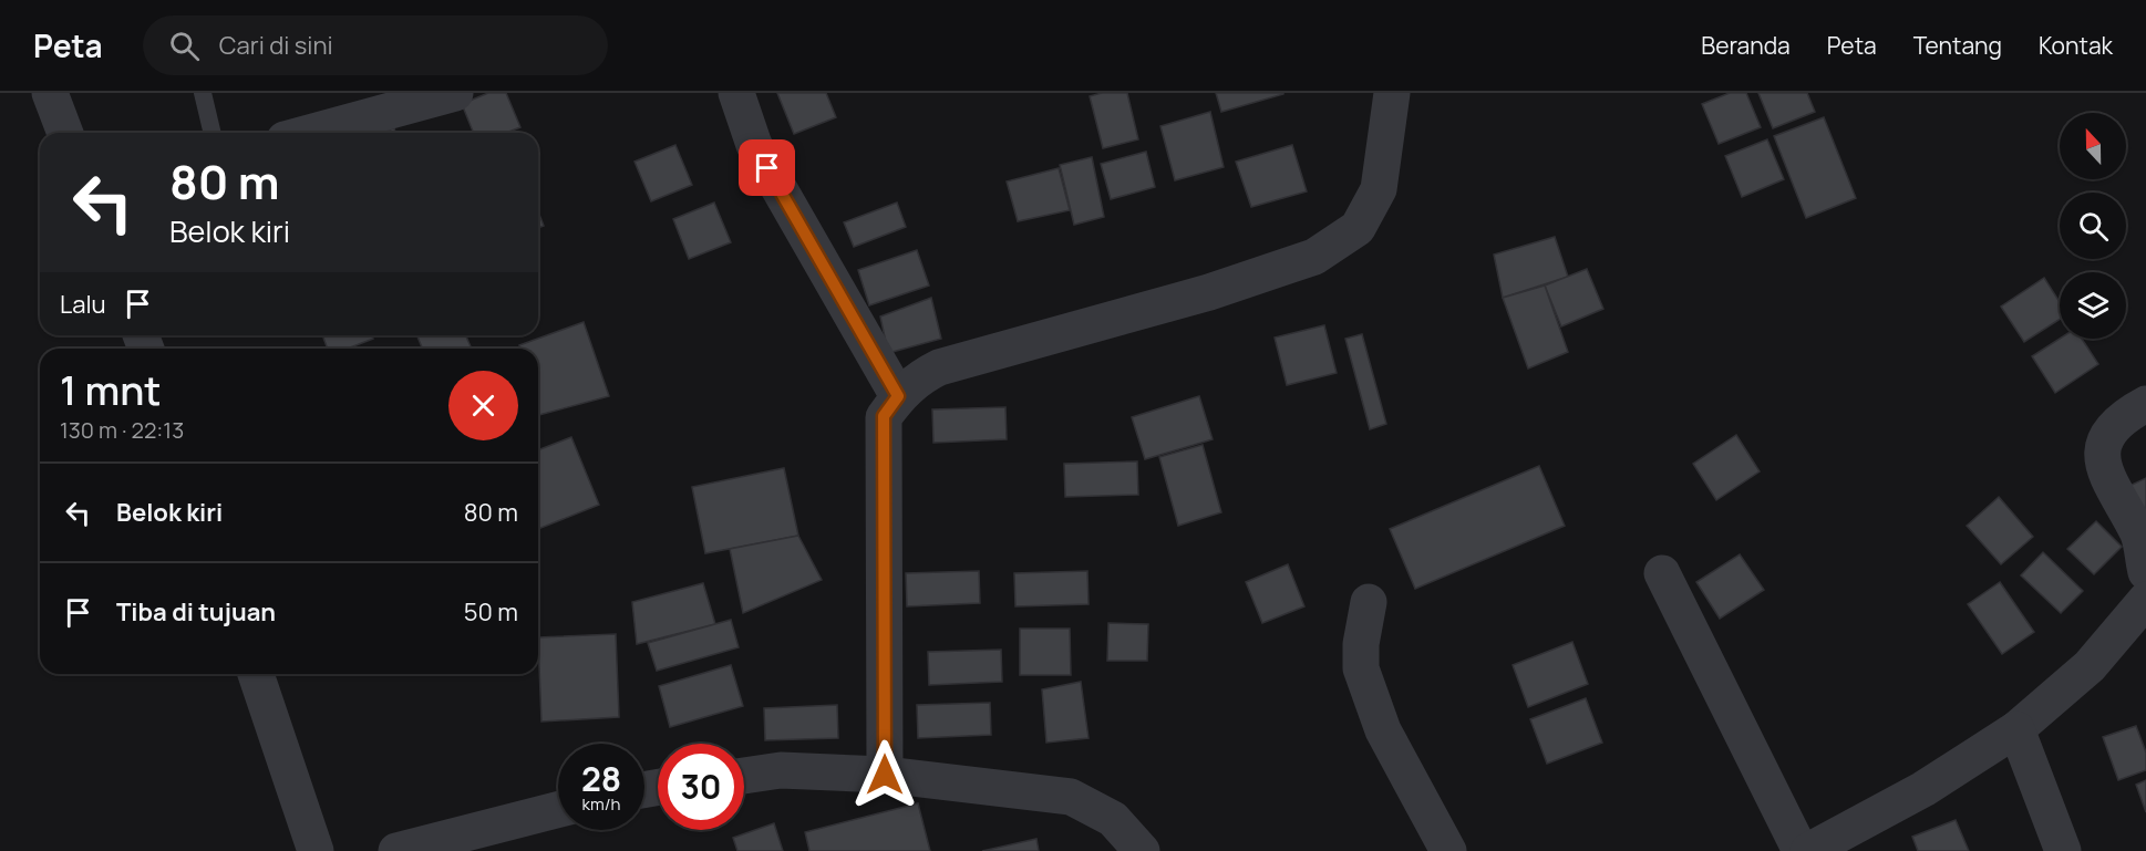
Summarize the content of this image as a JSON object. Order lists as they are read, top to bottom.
{
  "north": "top",
  "page": {
    "header": "Peta",
    "search": "Cari di sini",
    "nav": [
      "Beranda",
      "Peta",
      "Tentang",
      "Kontak"
    ],
    "turn": ["80 m", "Belok kiri"],
    "then": "Lalu",
    "heading": ["1 mnt", "130 m · 22:13"],
    "list": [
      {
        "name": "Belok kiri",
        "value": "80 m"
      },
      {
        "name": "Tiba di tujuan",
        "value": "50 m"
      }
    ],
    "speed": "28 km/h",
    "limit": "30"
  }
}
